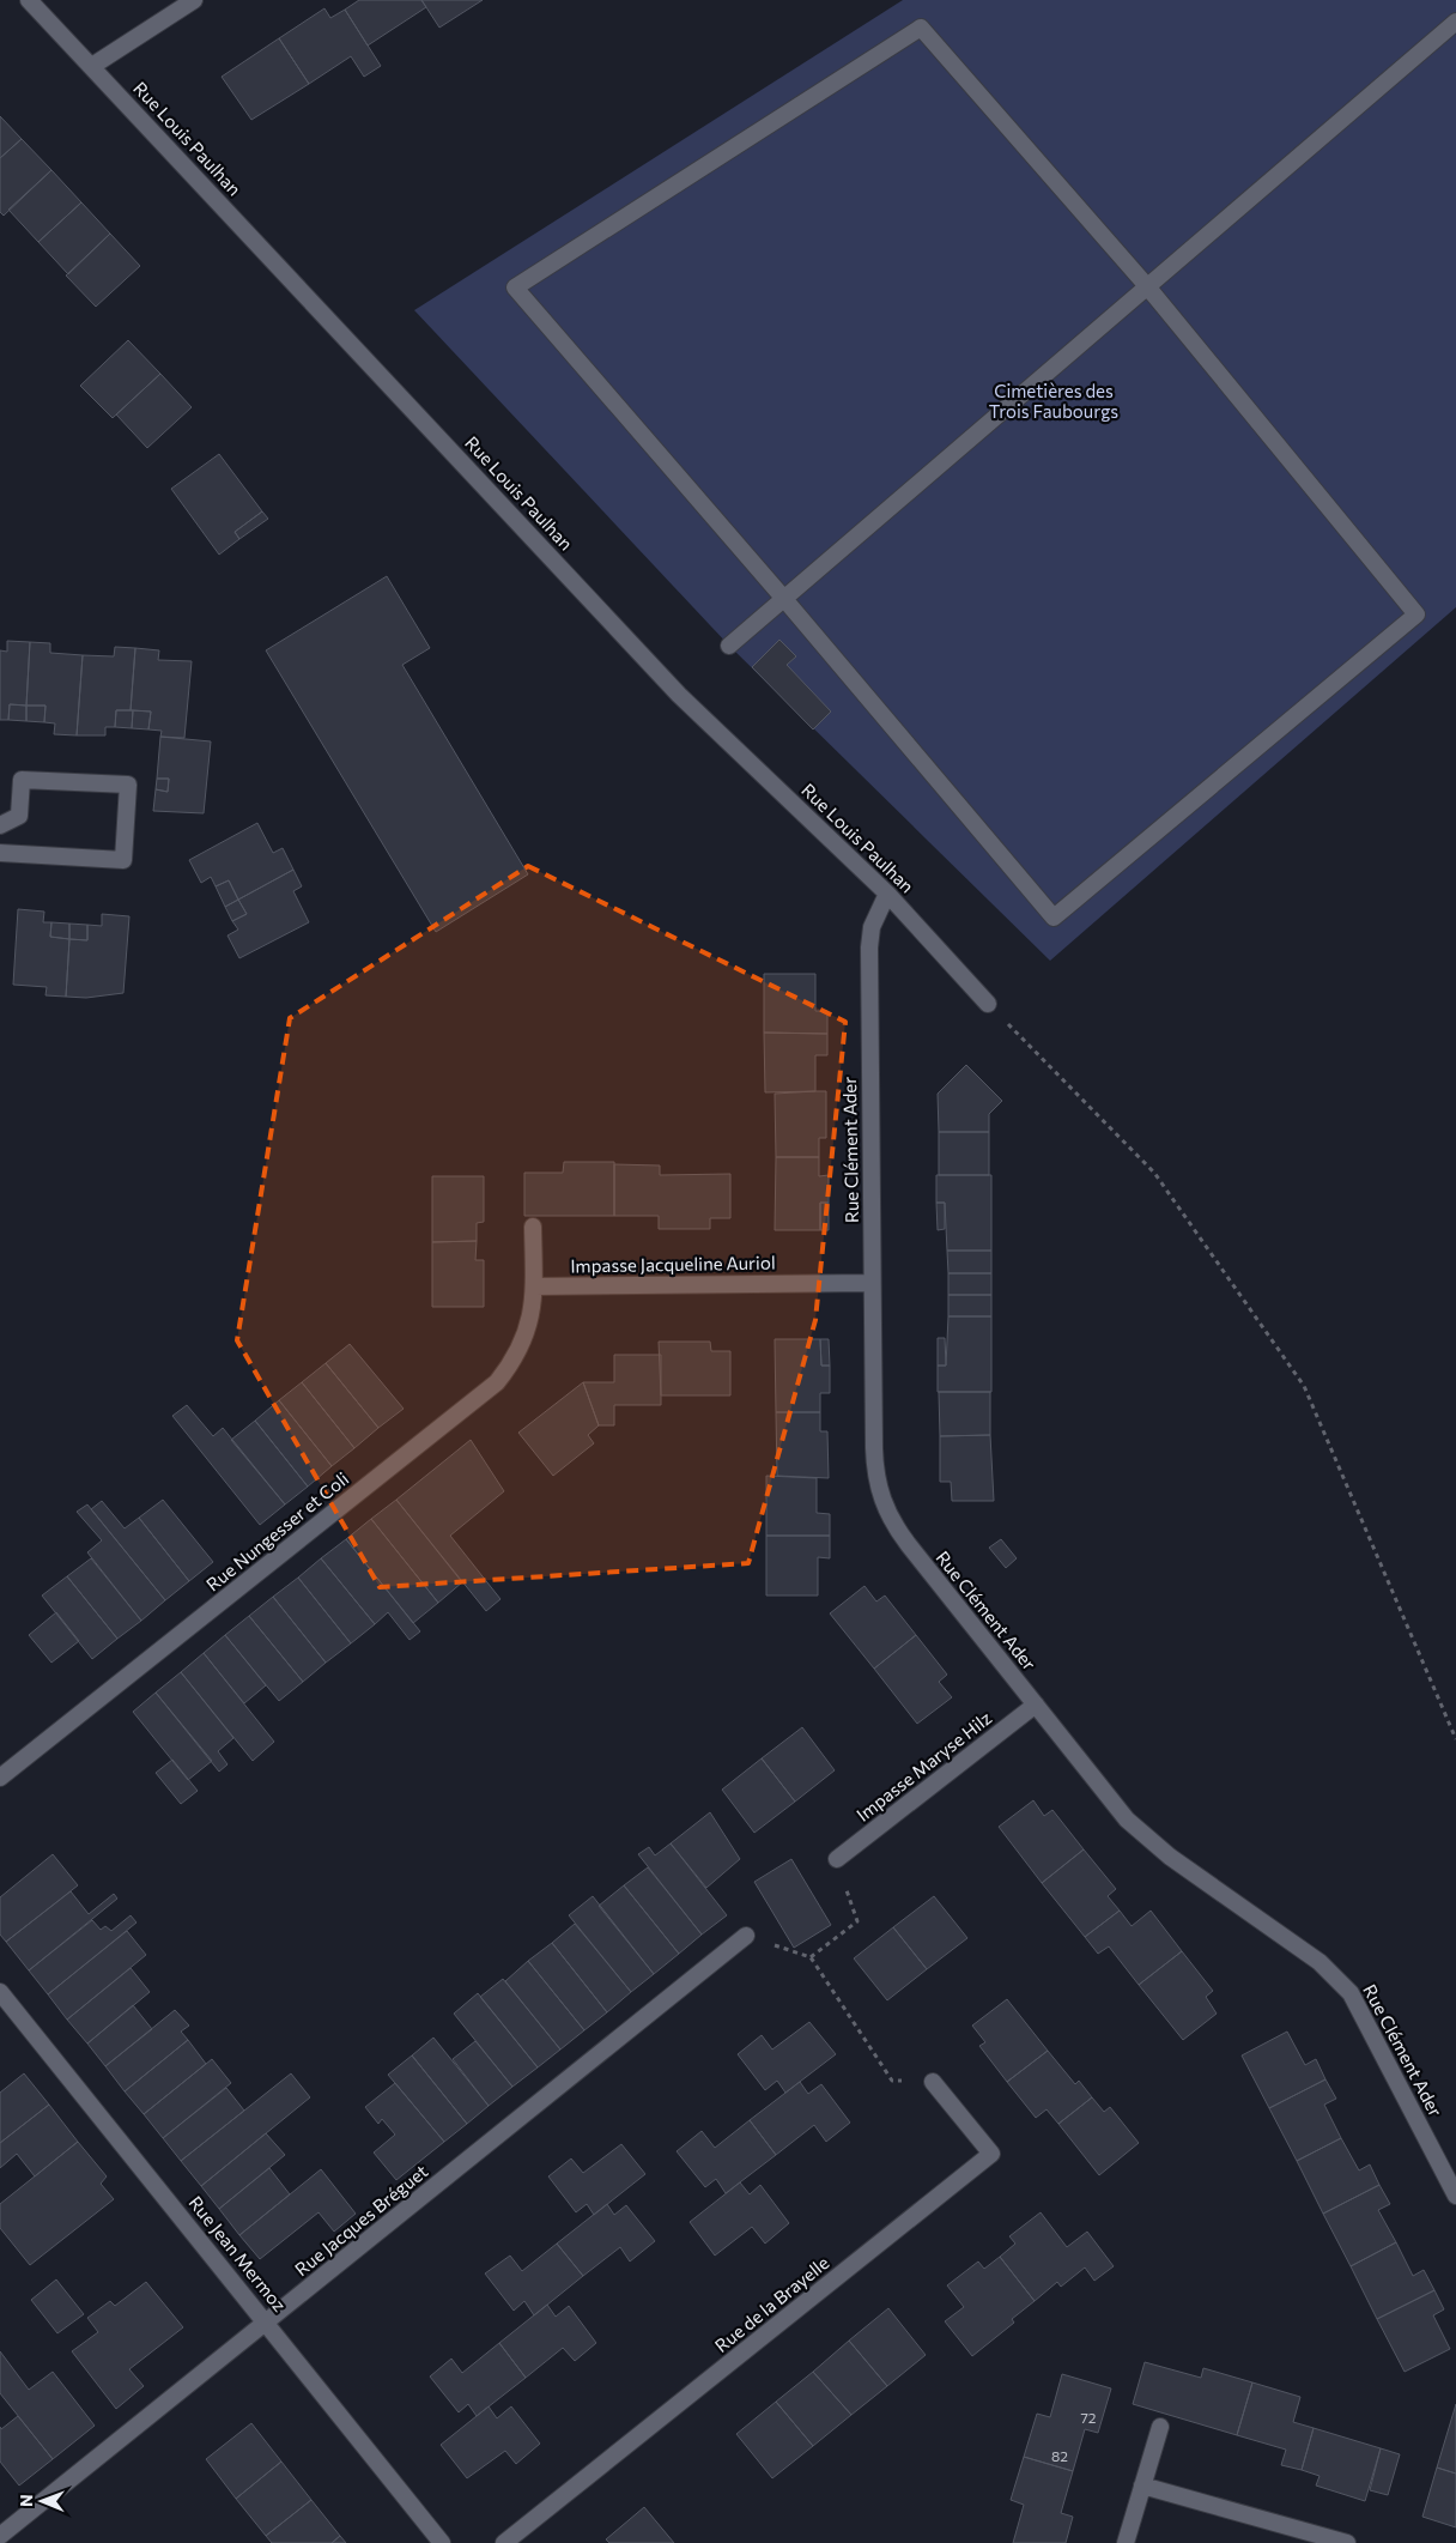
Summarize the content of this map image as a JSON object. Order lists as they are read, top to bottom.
{
  "streets": {
    "street": [
      "Rue Louis Paulhan",
      "Rue Clément Ader",
      "Impasse Jacqueline Auriol",
      "Rue Nungesser et Coli",
      "Impasse Maryse Hilz",
      "Rue Jacques Bréguet",
      "Rue Jean Mermoz",
      "Rue de la Brayelle"
    ]
  },
  "crossings": [
    ["Rue Louis Paulhan", "Rue Clément Ader"],
    ["Rue Clément Ader", "Impasse Jacqueline Auriol"],
    ["Rue Clément Ader", "Impasse Maryse Hilz"],
    ["Impasse Jacqueline Auriol", "Rue Nungesser et Coli"],
    ["Rue Jacques Bréguet", "Rue Jean Mermoz"]
  ],
  "parks": ["Cimetières des Trois Faubourgs"],
  "house_numbers": ["72", "82"],
  "north": "left"
}
